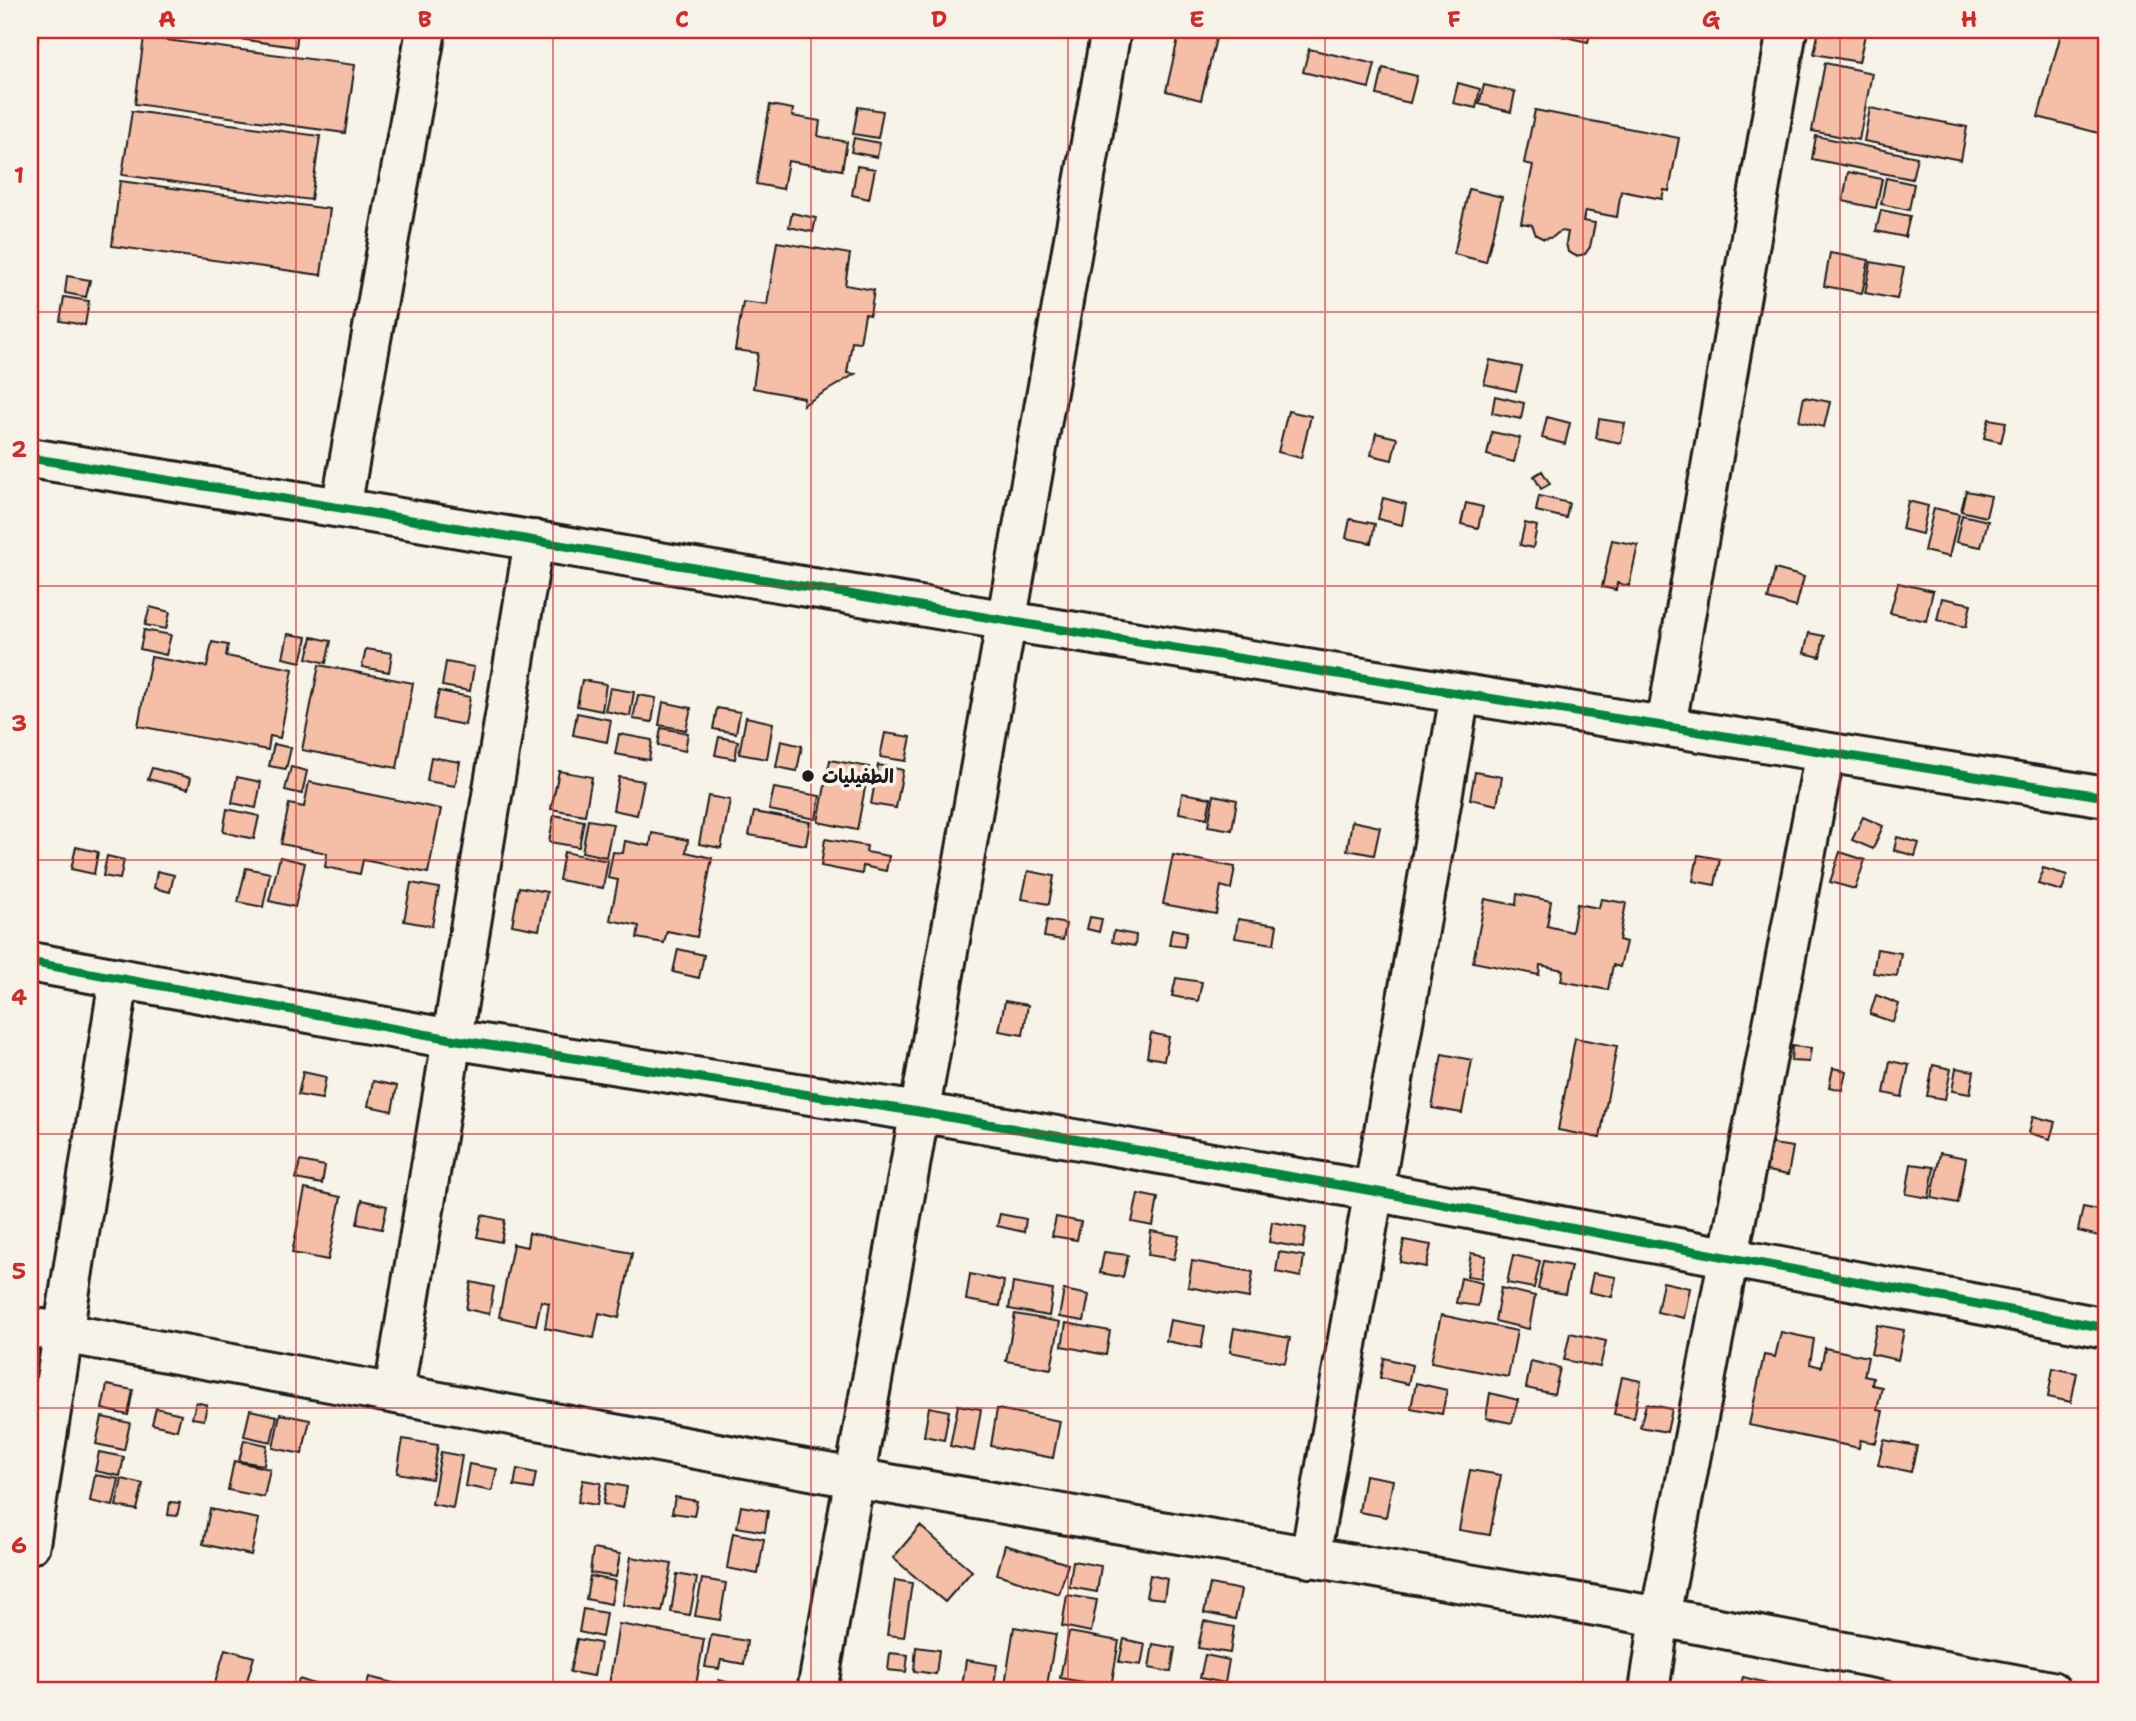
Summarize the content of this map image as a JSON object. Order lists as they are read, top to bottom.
{
  "places": ["الطفيليات"],
  "grid": {
    "columns": [
      "A",
      "B",
      "C",
      "D",
      "E",
      "F",
      "G",
      "H"
    ],
    "rows": [
      "1",
      "2",
      "3",
      "4",
      "5",
      "6"
    ]
  }
}
